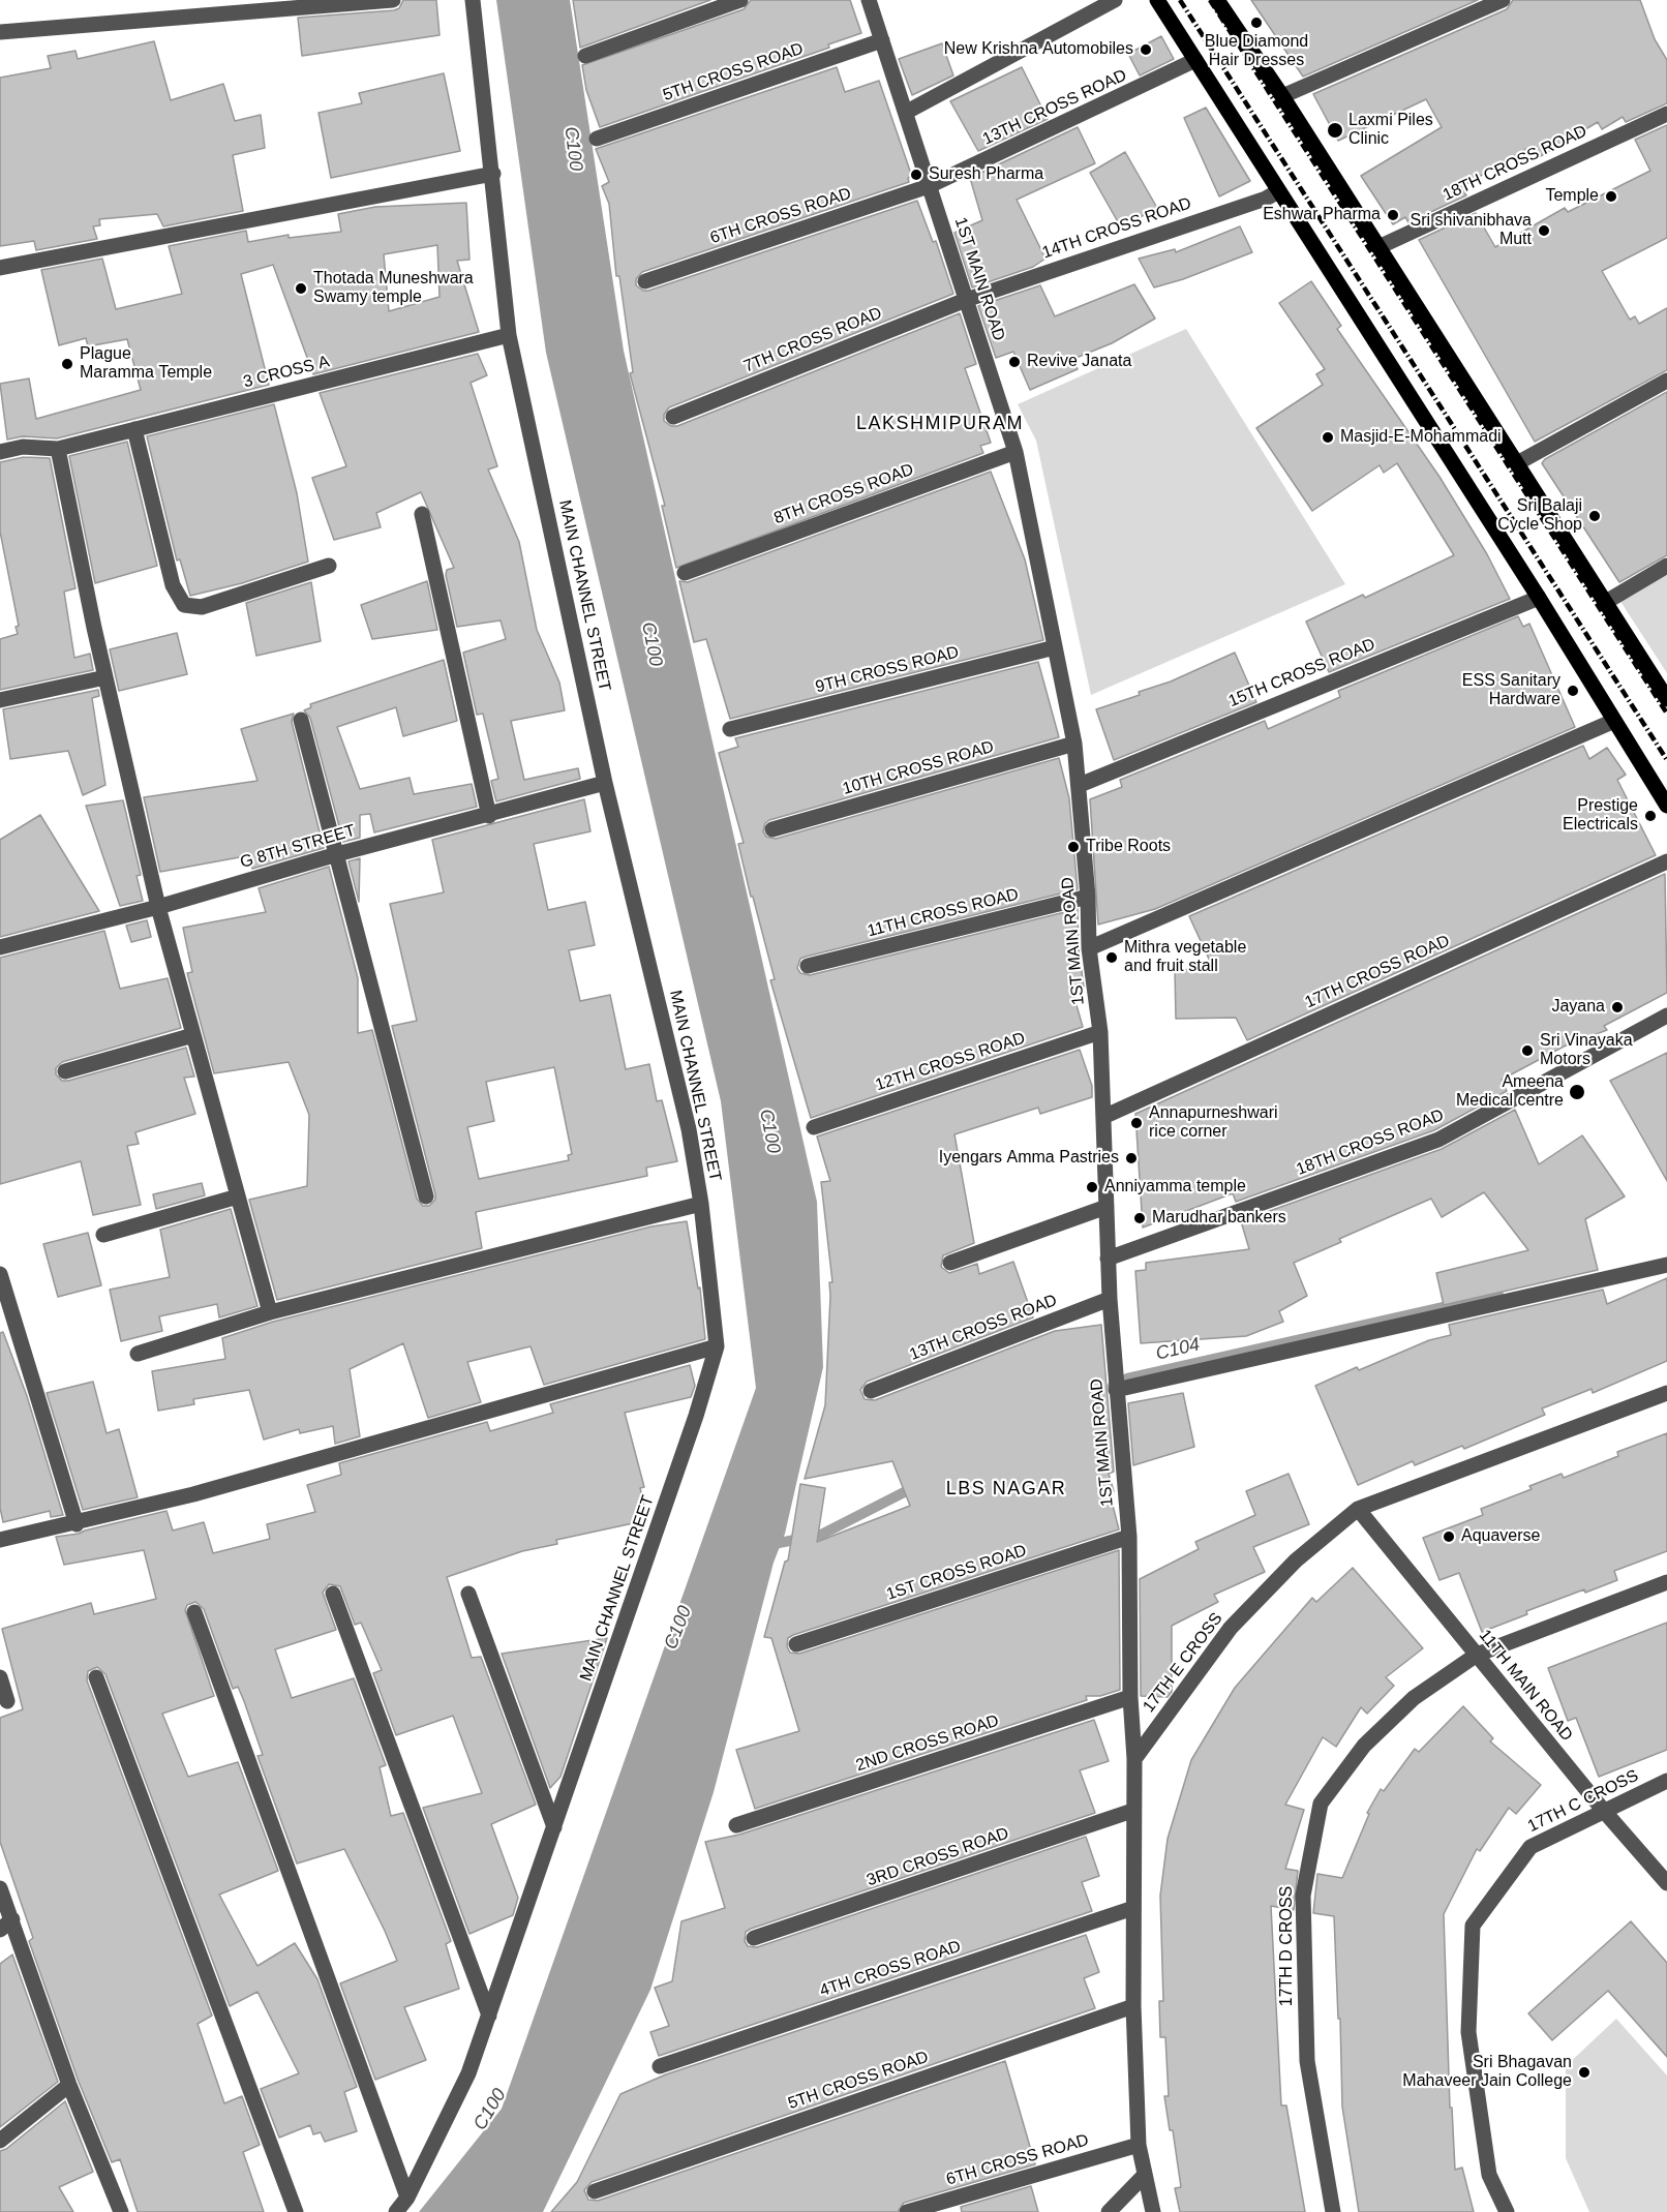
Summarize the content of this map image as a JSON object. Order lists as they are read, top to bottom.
{
  "streets": {
    "street": [
      "5TH CROSS ROAD",
      "13TH CROSS ROAD",
      "18TH CROSS ROAD",
      "6TH CROSS ROAD",
      "14TH CROSS ROAD",
      "1ST MAIN ROAD",
      "7TH CROSS ROAD",
      "3 CROSS A",
      "8TH CROSS ROAD",
      "MAIN CHANNEL STREET",
      "9TH CROSS ROAD",
      "15TH CROSS ROAD",
      "10TH CROSS ROAD",
      "G 8TH STREET",
      "11TH CROSS ROAD",
      "17TH CROSS ROAD",
      "12TH CROSS ROAD",
      "1ST CROSS ROAD",
      "17TH E CROSS",
      "11TH MAIN ROAD",
      "2ND CROSS ROAD",
      "17TH C CROSS",
      "3RD CROSS ROAD",
      "17TH D CROSS",
      "4TH CROSS ROAD"
    ]
  },
  "crossings": [
    ["5TH CROSS ROAD", "1ST MAIN ROAD"],
    ["13TH CROSS ROAD", "6TH CROSS ROAD"],
    ["13TH CROSS ROAD", "1ST MAIN ROAD"],
    ["18TH CROSS ROAD", "1ST MAIN ROAD"],
    ["6TH CROSS ROAD", "1ST MAIN ROAD"],
    ["14TH CROSS ROAD", "1ST MAIN ROAD"],
    ["14TH CROSS ROAD", "7TH CROSS ROAD"],
    ["1ST MAIN ROAD", "7TH CROSS ROAD"],
    ["1ST MAIN ROAD", "8TH CROSS ROAD"],
    ["1ST MAIN ROAD", "9TH CROSS ROAD"],
    ["1ST MAIN ROAD", "15TH CROSS ROAD"],
    ["1ST MAIN ROAD", "10TH CROSS ROAD"],
    ["1ST MAIN ROAD", "11TH CROSS ROAD"],
    ["1ST MAIN ROAD", "17TH CROSS ROAD"],
    ["1ST MAIN ROAD", "12TH CROSS ROAD"],
    ["1ST MAIN ROAD", "1ST CROSS ROAD"],
    ["1ST MAIN ROAD", "17TH E CROSS"],
    ["1ST MAIN ROAD", "2ND CROSS ROAD"],
    ["3 CROSS A", "MAIN CHANNEL STREET"],
    ["MAIN CHANNEL STREET", "G 8TH STREET"],
    ["17TH E CROSS", "11TH MAIN ROAD"],
    ["11TH MAIN ROAD", "17TH C CROSS"],
    ["11TH MAIN ROAD", "17TH D CROSS"]
  ],
  "districts": ["LAKSHMIPURAM", "LBS NAGAR"],
  "water": ["C100", "C104"],
  "places": [
    "Blue Diamond Hair Dresses",
    "New Krishna Automobiles",
    "Laxmi Piles Clinic",
    "Suresh Pharma",
    "Temple",
    "Eshwar Pharma",
    "Sri shivanibhava Mutt",
    "Thotada Muneshwara Swamy temple",
    "Revive Janata",
    "Plague Maramma Temple",
    "Masjid-E-Mohammadi",
    "Sri Balaji Cycle Shop",
    "ESS Sanitary Hardware",
    "Prestige Electricals",
    "Tribe Roots",
    "Mithra vegetable and fruit stall",
    "Jayana",
    "Sri Vinayaka Motors",
    "Ameena Medical centre",
    "Annapurneshwari rice corner",
    "Iyengars Amma Pastries",
    "Anniyamma temple",
    "Marudhar bankers",
    "Aquaverse",
    "Sri Bhagavan Mahaveer Jain College"
  ]
}
